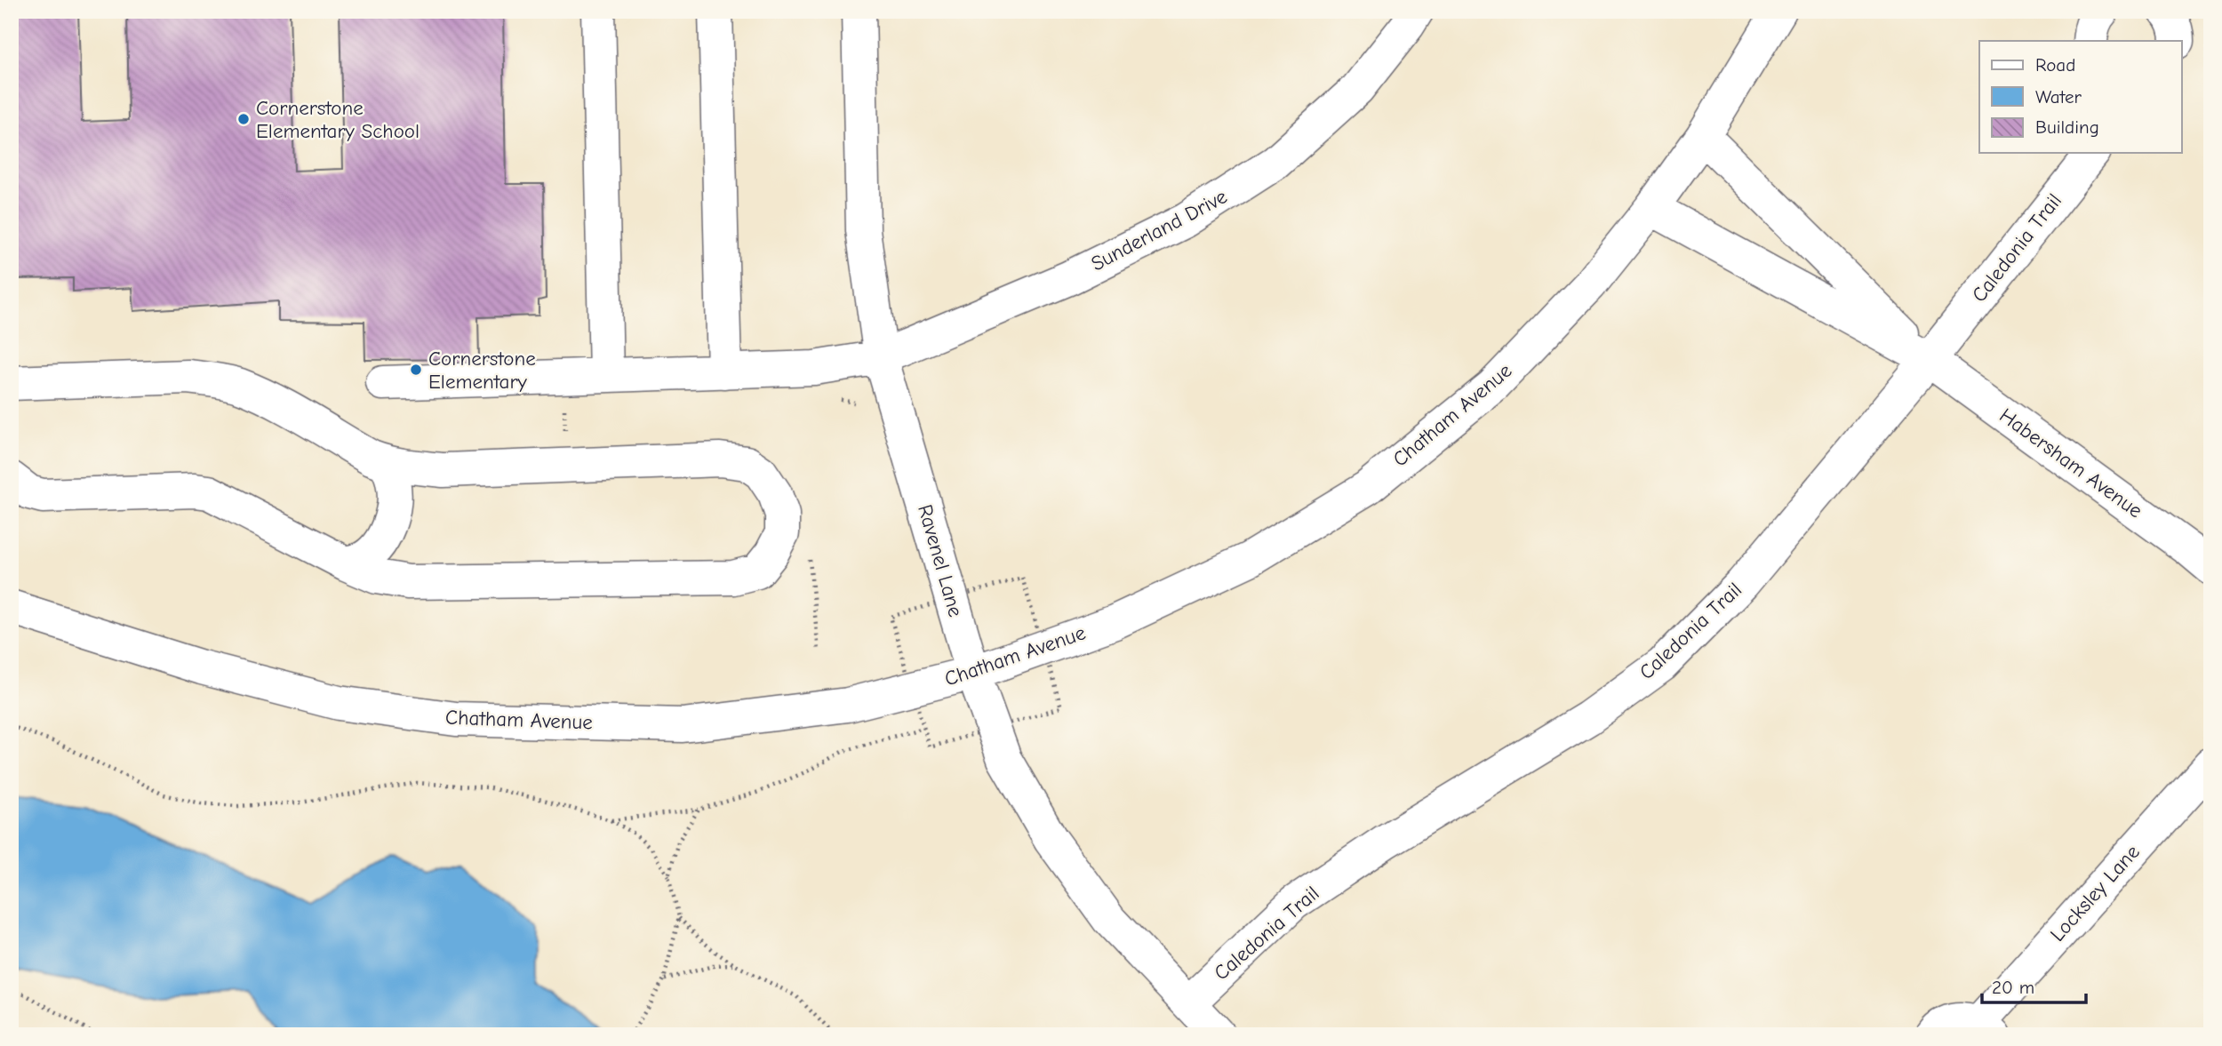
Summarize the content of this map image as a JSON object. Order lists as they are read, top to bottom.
{
  "streets": {
    "street": [
      "Sunderland Drive",
      "Caledonia Trail",
      "Chatham Avenue",
      "Habersham Avenue",
      "Ravenel Lane",
      "Locksley Lane"
    ]
  },
  "crossings": [
    ["Sunderland Drive", "Ravenel Lane"],
    ["Caledonia Trail", "Habersham Avenue"],
    ["Caledonia Trail", "Ravenel Lane"],
    ["Chatham Avenue", "Habersham Avenue"],
    ["Chatham Avenue", "Ravenel Lane"]
  ],
  "places": ["Cornerstone Elementary School", "Cornerstone Elementary"],
  "legend": ["Road", "Water", "Building"],
  "scale_bar": "20 m"
}
